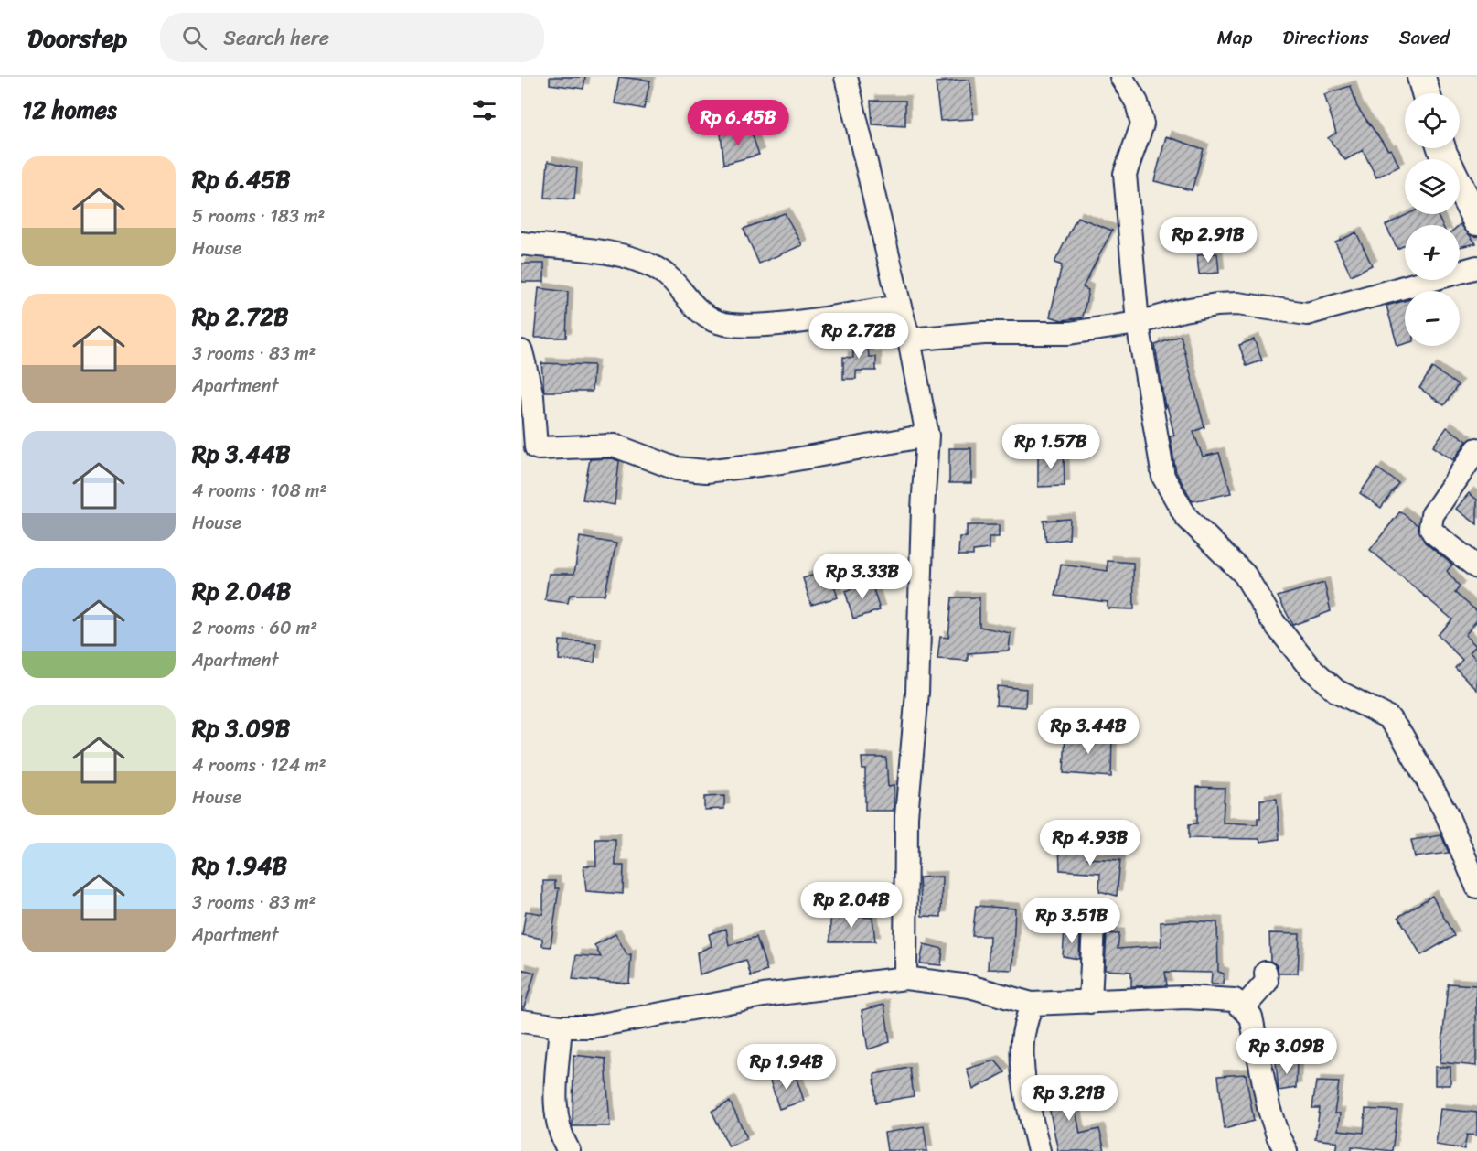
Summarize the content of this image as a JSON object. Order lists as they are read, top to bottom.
{
  "page": {
    "header": "Doorstep",
    "search": "Search here",
    "nav": ["Map", "Directions", "Saved"],
    "heading": "12 homes",
    "map_buttons": ["+", "−"],
    "price": [
      "Rp 6.45B",
      "Rp 2.91B",
      "Rp 2.72B",
      "Rp 1.57B",
      "Rp 3.33B",
      "Rp 3.44B",
      "Rp 4.93B",
      "Rp 2.04B",
      "Rp 3.51B",
      "Rp 3.09B",
      "Rp 1.94B",
      "Rp 3.21B"
    ],
    "list": [
      {
        "name": "Rp 6.45B",
        "note": "5 rooms · 183 m² · House"
      },
      {
        "name": "Rp 2.72B",
        "note": "3 rooms · 83 m² · Apartment"
      },
      {
        "name": "Rp 3.44B",
        "note": "4 rooms · 108 m² · House"
      },
      {
        "name": "Rp 2.04B",
        "note": "2 rooms · 60 m² · Apartment"
      },
      {
        "name": "Rp 3.09B",
        "note": "4 rooms · 124 m² · House"
      },
      {
        "name": "Rp 1.94B",
        "note": "3 rooms · 83 m² · Apartment"
      }
    ]
  }
}
